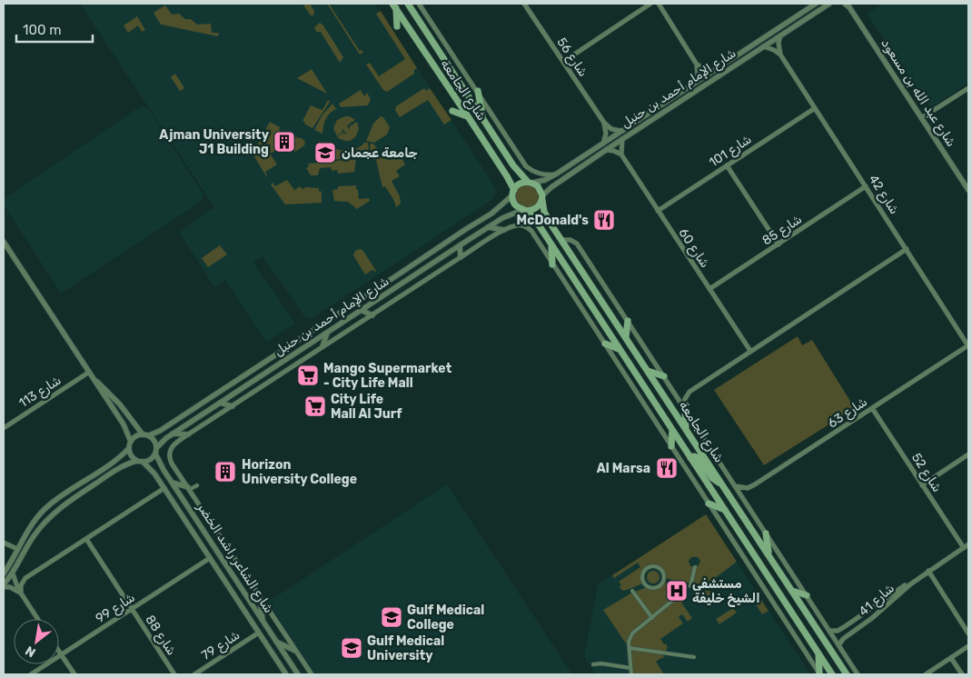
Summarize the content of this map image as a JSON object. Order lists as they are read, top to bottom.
{
  "streets": {
    "main road": ["شارع الجامعة"],
    "street": [
      "شارع 56",
      "شارع الإمام أحمد بن حنبل",
      "شارع عبد الله بن مسعود",
      "شارع 101",
      "شارع 42",
      "شارع 85",
      "شارع 60",
      "شارع 113",
      "شارع 63",
      "شارع 52",
      "شارع الشاعر راشد الخضر",
      "شارع 41",
      "شارع 99",
      "شارع 88",
      "شارع 79"
    ]
  },
  "crossings": [
    ["شارع الإمام أحمد بن حنبل", "شارع الجامعة"],
    ["شارع الإمام أحمد بن حنبل", "شارع الشاعر راشد الخضر"],
    ["شارع 101", "شارع 42"],
    ["شارع 101", "شارع 60"],
    ["شارع 42", "شارع 85"],
    ["شارع 42", "شارع 63"],
    ["شارع 85", "شارع 60"],
    ["شارع 63", "شارع 52"],
    ["شارع 52", "شارع 41"],
    ["شارع الشاعر راشد الخضر", "شارع 99"],
    ["شارع الشاعر راشد الخضر", "شارع 79"],
    ["شارع 99", "شارع 88"]
  ],
  "places": {
    "building": ["Ajman University J1 Building", "Horizon University College"],
    "school or university": ["جامعة عجمان", "Gulf Medical College", "Gulf Medical University"],
    "restaurant": ["McDonald's", "Al Marsa"],
    "supermarket": ["Mango Supermarket - City Life Mall", "City Life Mall Al Jurf"],
    "hospital": ["مستشفى الشيخ خليفة"]
  },
  "scale_bar": "100 m",
  "north": "bottom left"
}
